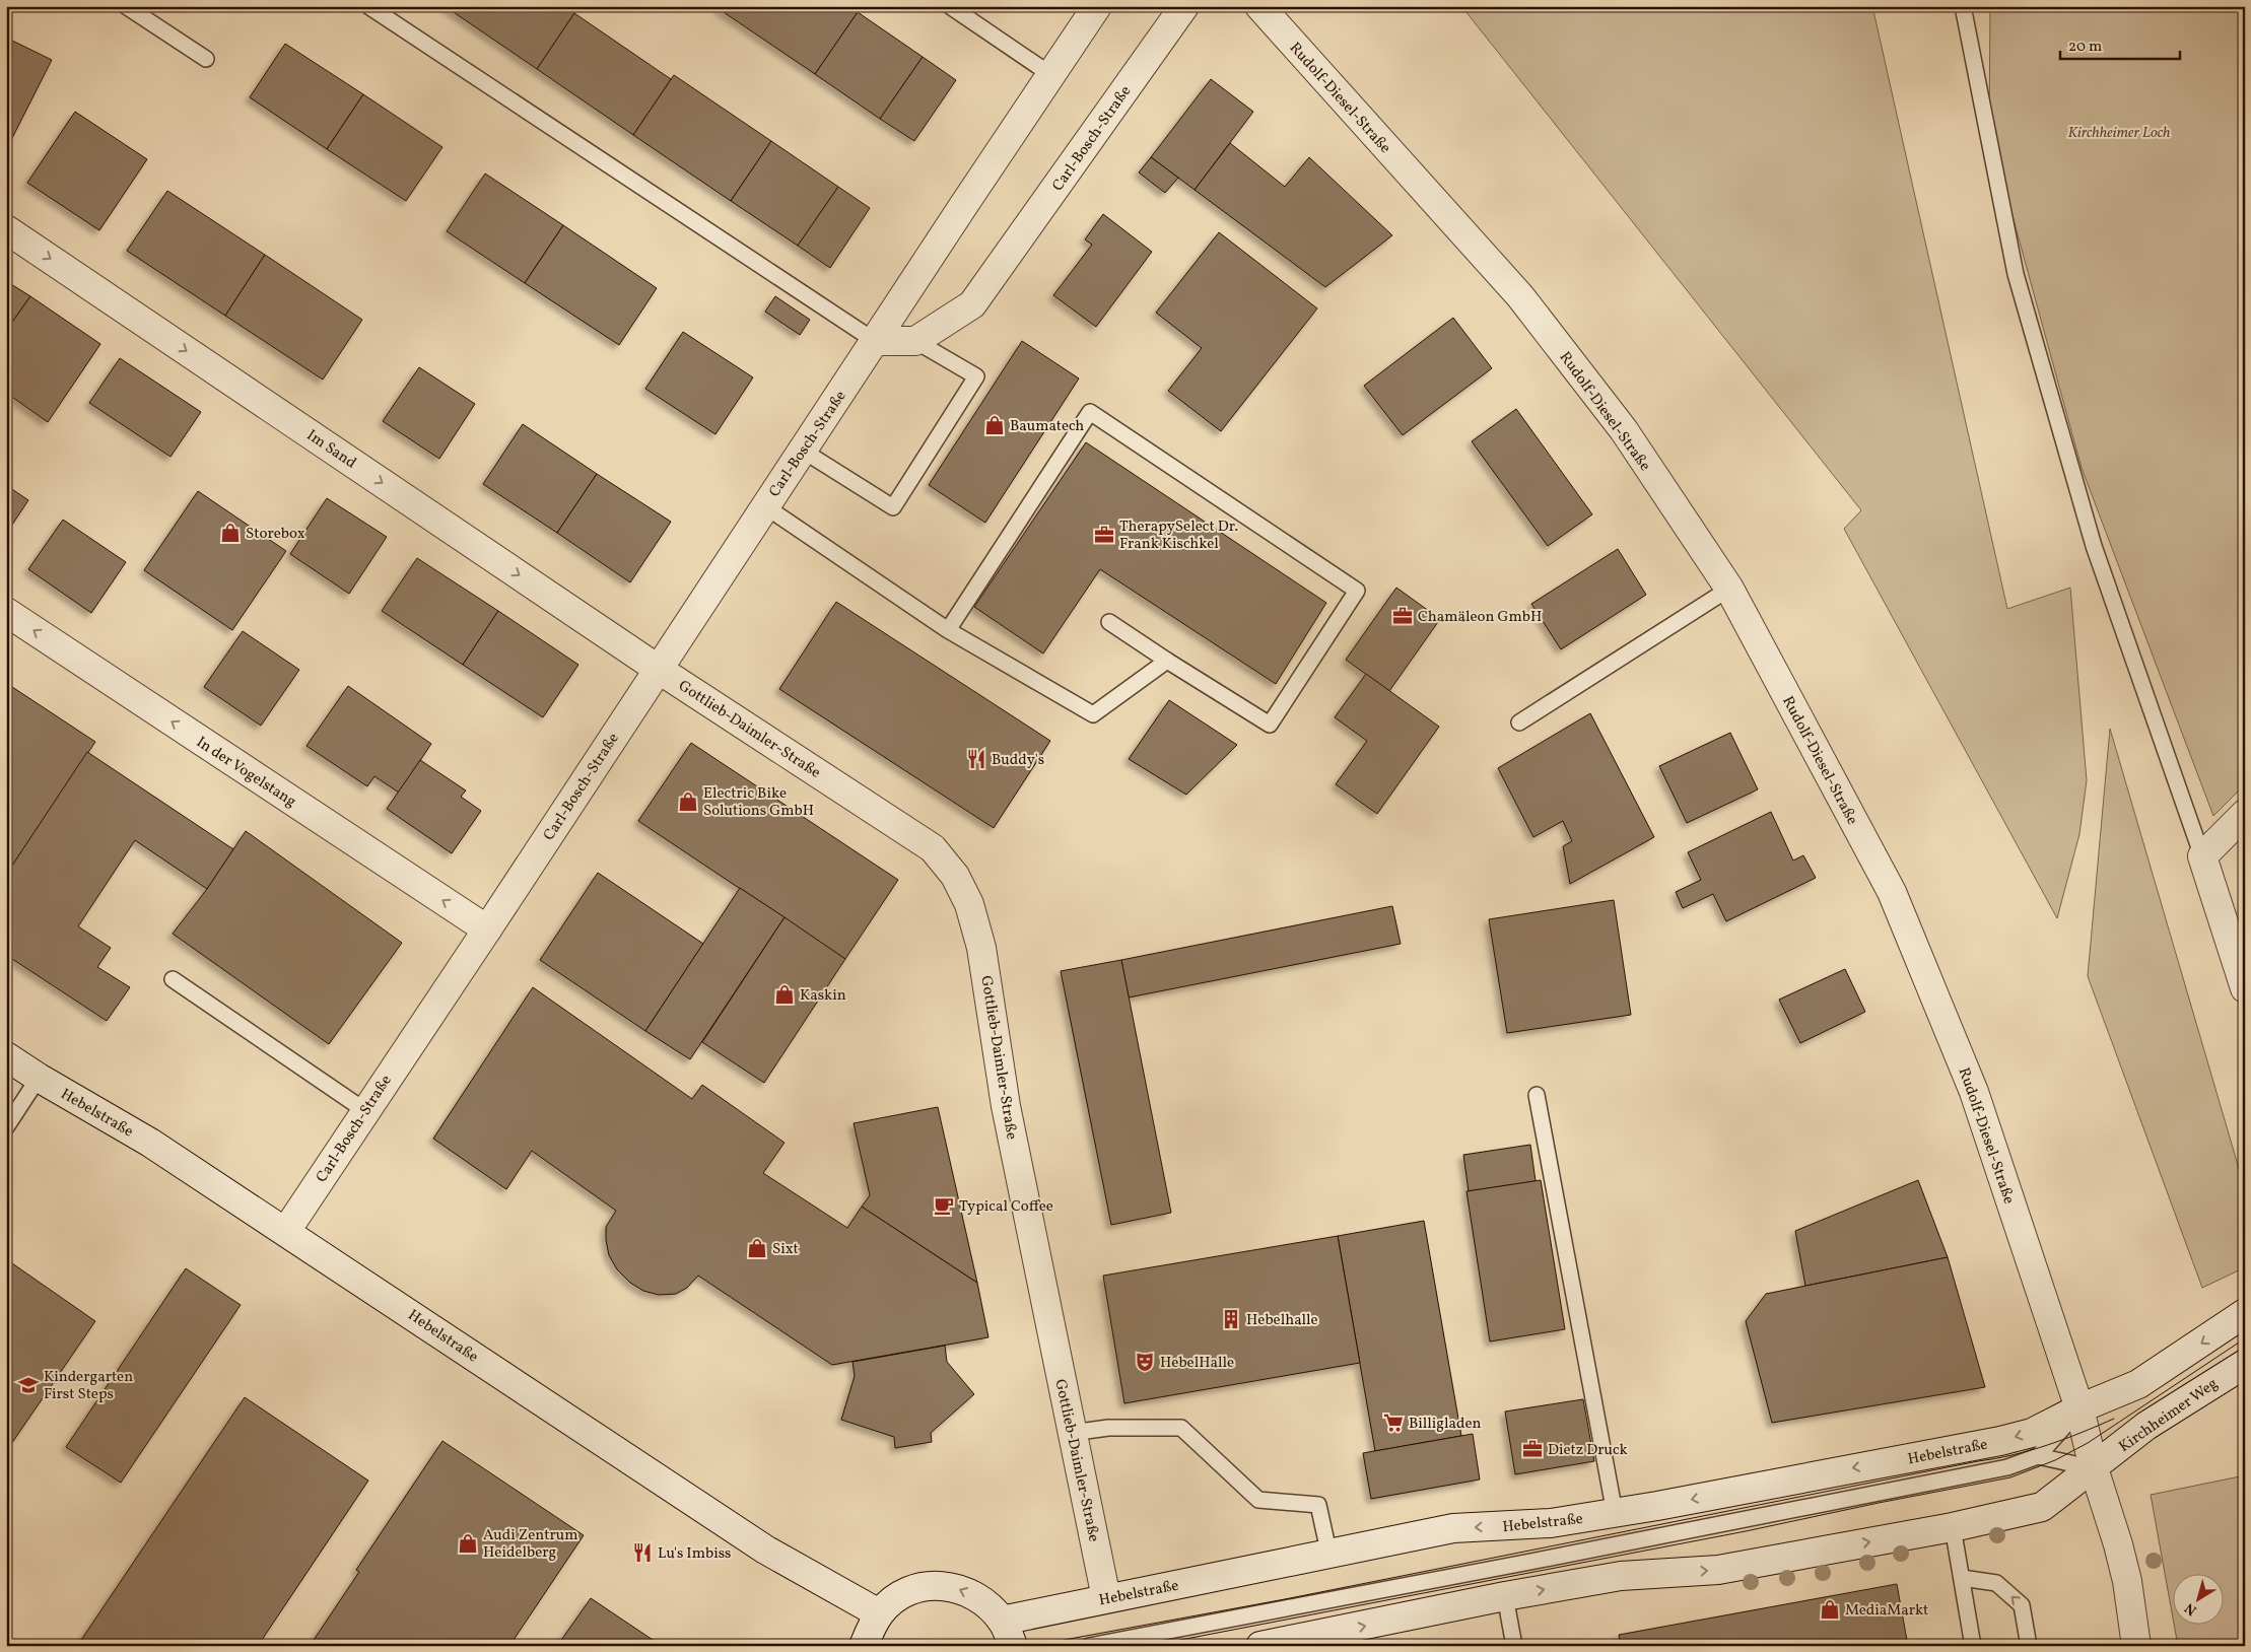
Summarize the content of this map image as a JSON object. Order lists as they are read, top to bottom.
{
  "streets": {
    "street": [
      "Rudolf-Diesel-Straße",
      "Carl-Bosch-Straße",
      "Im Sand",
      "Gottlieb-Daimler-Straße",
      "In der Vogelstang",
      "Hebelstraße",
      "Kirchheimer Weg"
    ]
  },
  "crossings": [
    ["Rudolf-Diesel-Straße", "Hebelstraße"],
    ["Rudolf-Diesel-Straße", "Kirchheimer Weg"],
    ["Carl-Bosch-Straße", "Im Sand"],
    ["Carl-Bosch-Straße", "Gottlieb-Daimler-Straße"],
    ["Carl-Bosch-Straße", "In der Vogelstang"],
    ["Carl-Bosch-Straße", "Hebelstraße"],
    ["Im Sand", "Gottlieb-Daimler-Straße"],
    ["Gottlieb-Daimler-Straße", "Hebelstraße"]
  ],
  "one_way": ["Im Sand", "In der Vogelstang"],
  "parks": ["Kirchheimer Loch"],
  "places": {
    "shop": [
      "Baumatech",
      "Storebox",
      "Electric Bike Solutions GmbH",
      "Kaskin",
      "Sixt",
      "Audi Zentrum Heidelberg",
      "MediaMarkt"
    ],
    "office": ["TherapySelect Dr. Frank Kischkel", "Chamäleon GmbH", "Dietz Druck"],
    "restaurant": ["Buddy's", "Lu's Imbiss"],
    "cafe": ["Typical Coffee"],
    "building": ["Hebelhalle"],
    "theatre": ["HebelHalle"],
    "school or university": ["Kindergarten First Steps"],
    "supermarket": ["Billigladen"]
  },
  "scale_bar": "20 m",
  "north": "bottom left"
}
